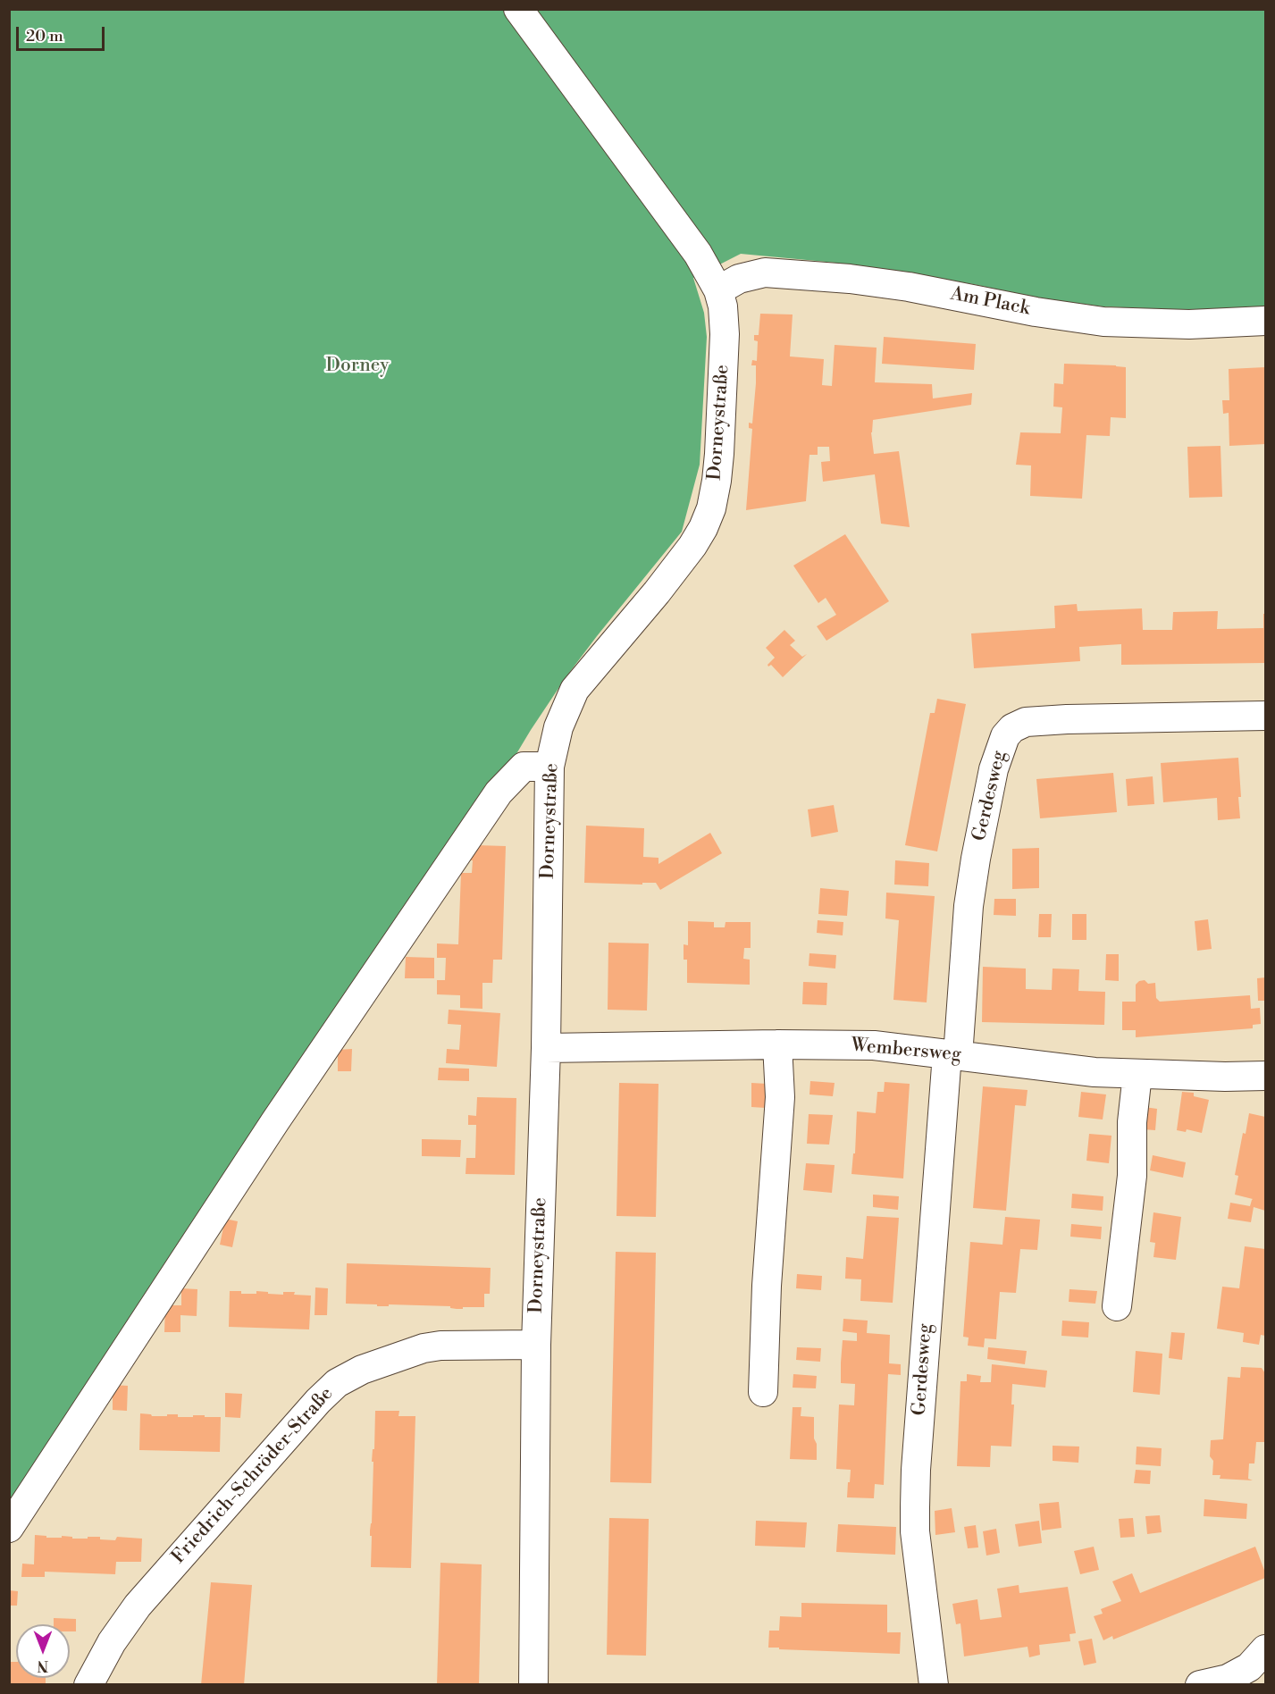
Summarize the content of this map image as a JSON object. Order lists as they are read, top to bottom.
{
  "streets": {
    "street": [
      "Am Plack",
      "Dorneystraße",
      "Gerdesweg",
      "Wembersweg",
      "Friedrich-Schröder-Straße"
    ]
  },
  "crossings": [
    ["Am Plack", "Dorneystraße"],
    ["Dorneystraße", "Wembersweg"],
    ["Dorneystraße", "Friedrich-Schröder-Straße"],
    ["Gerdesweg", "Wembersweg"]
  ],
  "parks": ["Dorney"],
  "scale_bar": "20 m",
  "north": "bottom"
}
